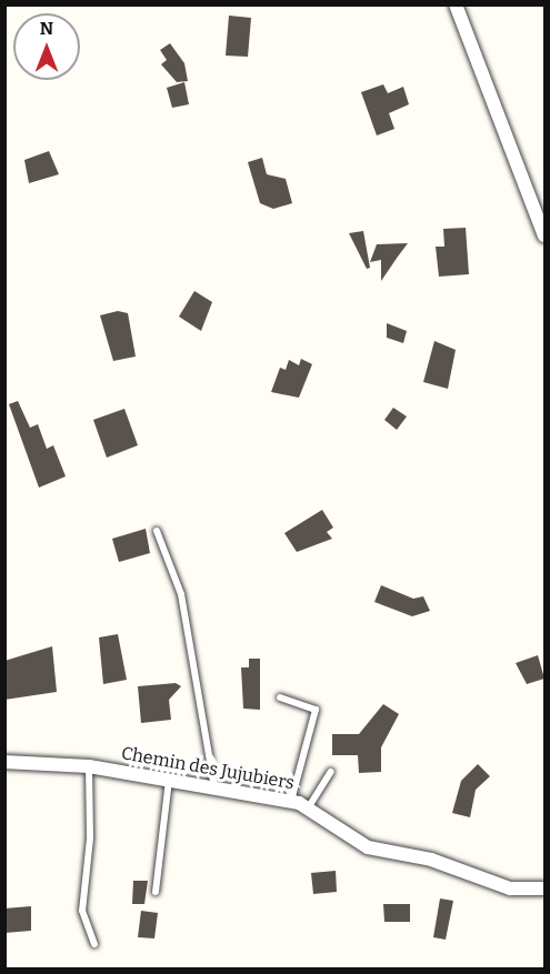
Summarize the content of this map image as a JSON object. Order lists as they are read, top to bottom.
{
  "streets": {
    "street": ["Chemin des Jujubiers"]
  },
  "north": "top"
}
